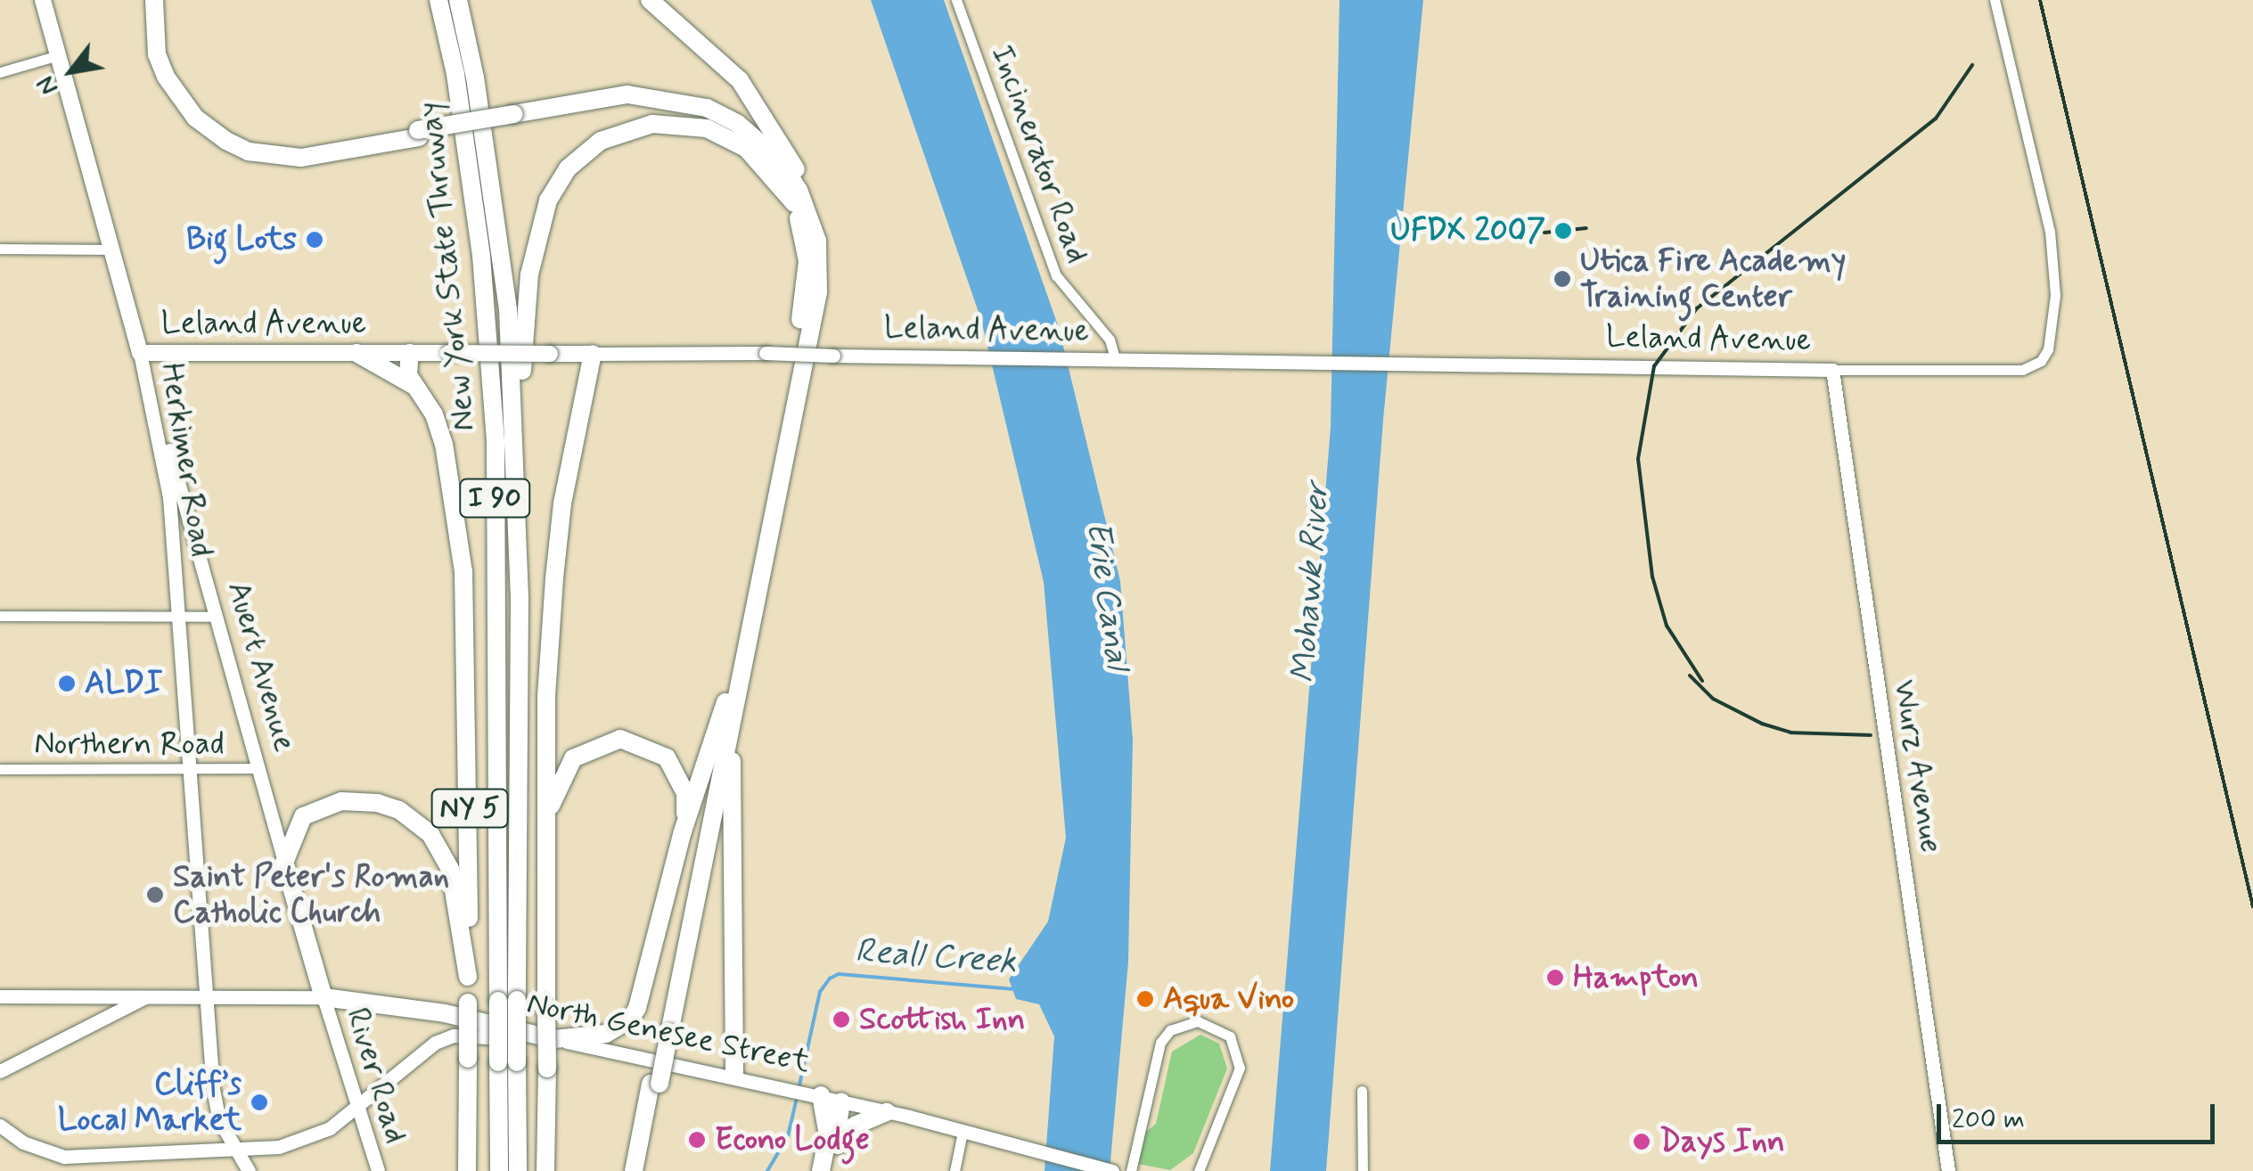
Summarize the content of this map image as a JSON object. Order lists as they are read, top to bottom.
{
  "streets": {
    "highway": [
      "New York State Thruway",
      "I 90",
      "Auert Avenue",
      "NY 5",
      "North Genesee Street"
    ],
    "main road": ["Leland Avenue", "Herkimer Road"],
    "street": [
      "Incinerator Road",
      "Northern Road",
      "Wurz Avenue",
      "River Road"
    ]
  },
  "crossings": [
    ["Incinerator Road", "Leland Avenue"],
    ["Leland Avenue", "Herkimer Road"],
    ["Leland Avenue", "Auert Avenue"],
    ["Leland Avenue", "Wurz Avenue"],
    ["Leland Avenue", "NY 5"],
    ["Herkimer Road", "Auert Avenue"],
    ["Herkimer Road", "Northern Road"],
    ["Herkimer Road", "North Genesee Street"],
    ["Auert Avenue", "Northern Road"],
    ["Auert Avenue", "North Genesee Street"],
    ["Auert Avenue", "River Road"],
    ["North Genesee Street", "River Road"]
  ],
  "water": ["Mohawk River", "Erie Canal", "Reall Creek"],
  "places": [
    "UFDX 2007",
    "Big Lots",
    "Utica Fire Academy Training Center",
    "ALDI",
    "Saint Peter's Roman Catholic Church",
    "Hampton",
    "Aqua Vino",
    "Scottish Inn",
    "Cliff’s Local Market",
    "Econo Lodge",
    "Days Inn"
  ],
  "scale_bar": "200 m",
  "north": "bottom left"
}
